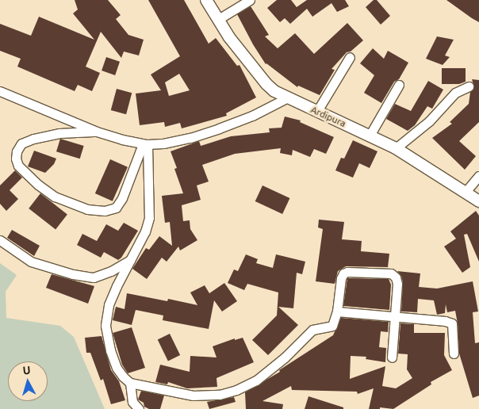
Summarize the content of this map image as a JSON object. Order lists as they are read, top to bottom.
{
  "streets": {
    "street": ["Ardipura"]
  },
  "north": "top"
}
